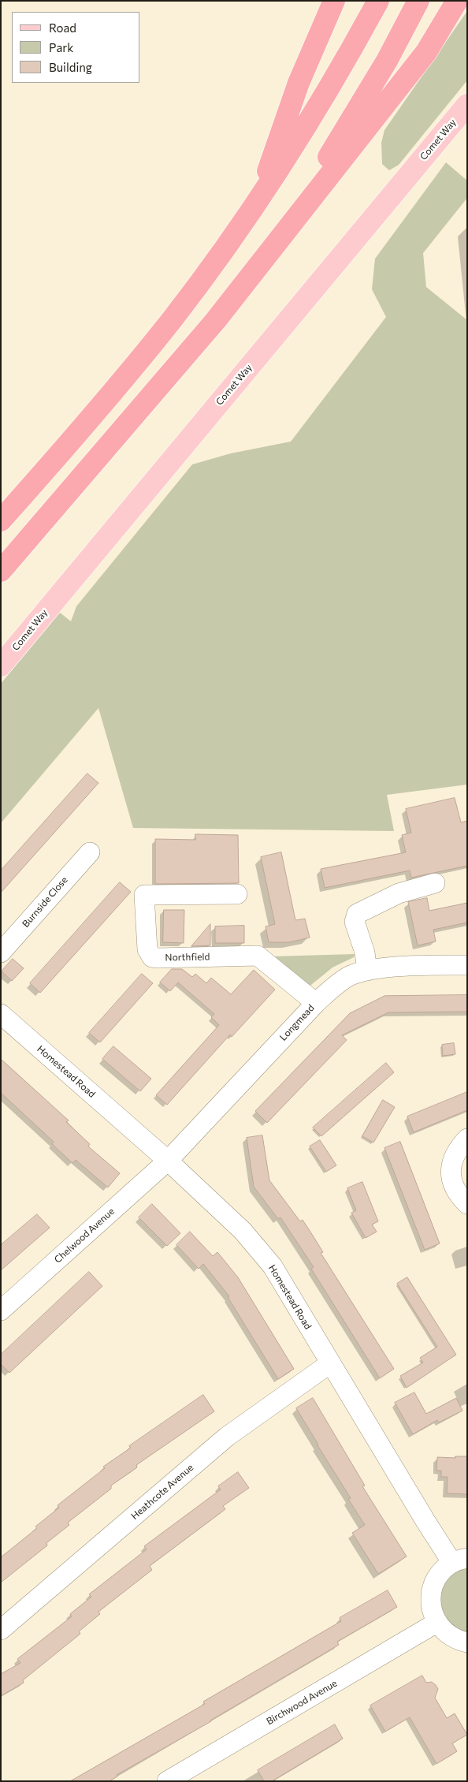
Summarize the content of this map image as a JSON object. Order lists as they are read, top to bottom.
{
  "streets": {
    "main road": ["Comet Way"],
    "street": [
      "Burnside Close",
      "Northfield",
      "Longmead",
      "Homestead Road",
      "Chelwood Avenue",
      "Heathcote Avenue",
      "Birchwood Avenue"
    ]
  },
  "crossings": [
    ["Northfield", "Longmead"],
    ["Longmead", "Homestead Road"],
    ["Longmead", "Chelwood Avenue"],
    ["Homestead Road", "Chelwood Avenue"],
    ["Homestead Road", "Heathcote Avenue"]
  ],
  "legend": ["Road", "Park", "Building"]
}
